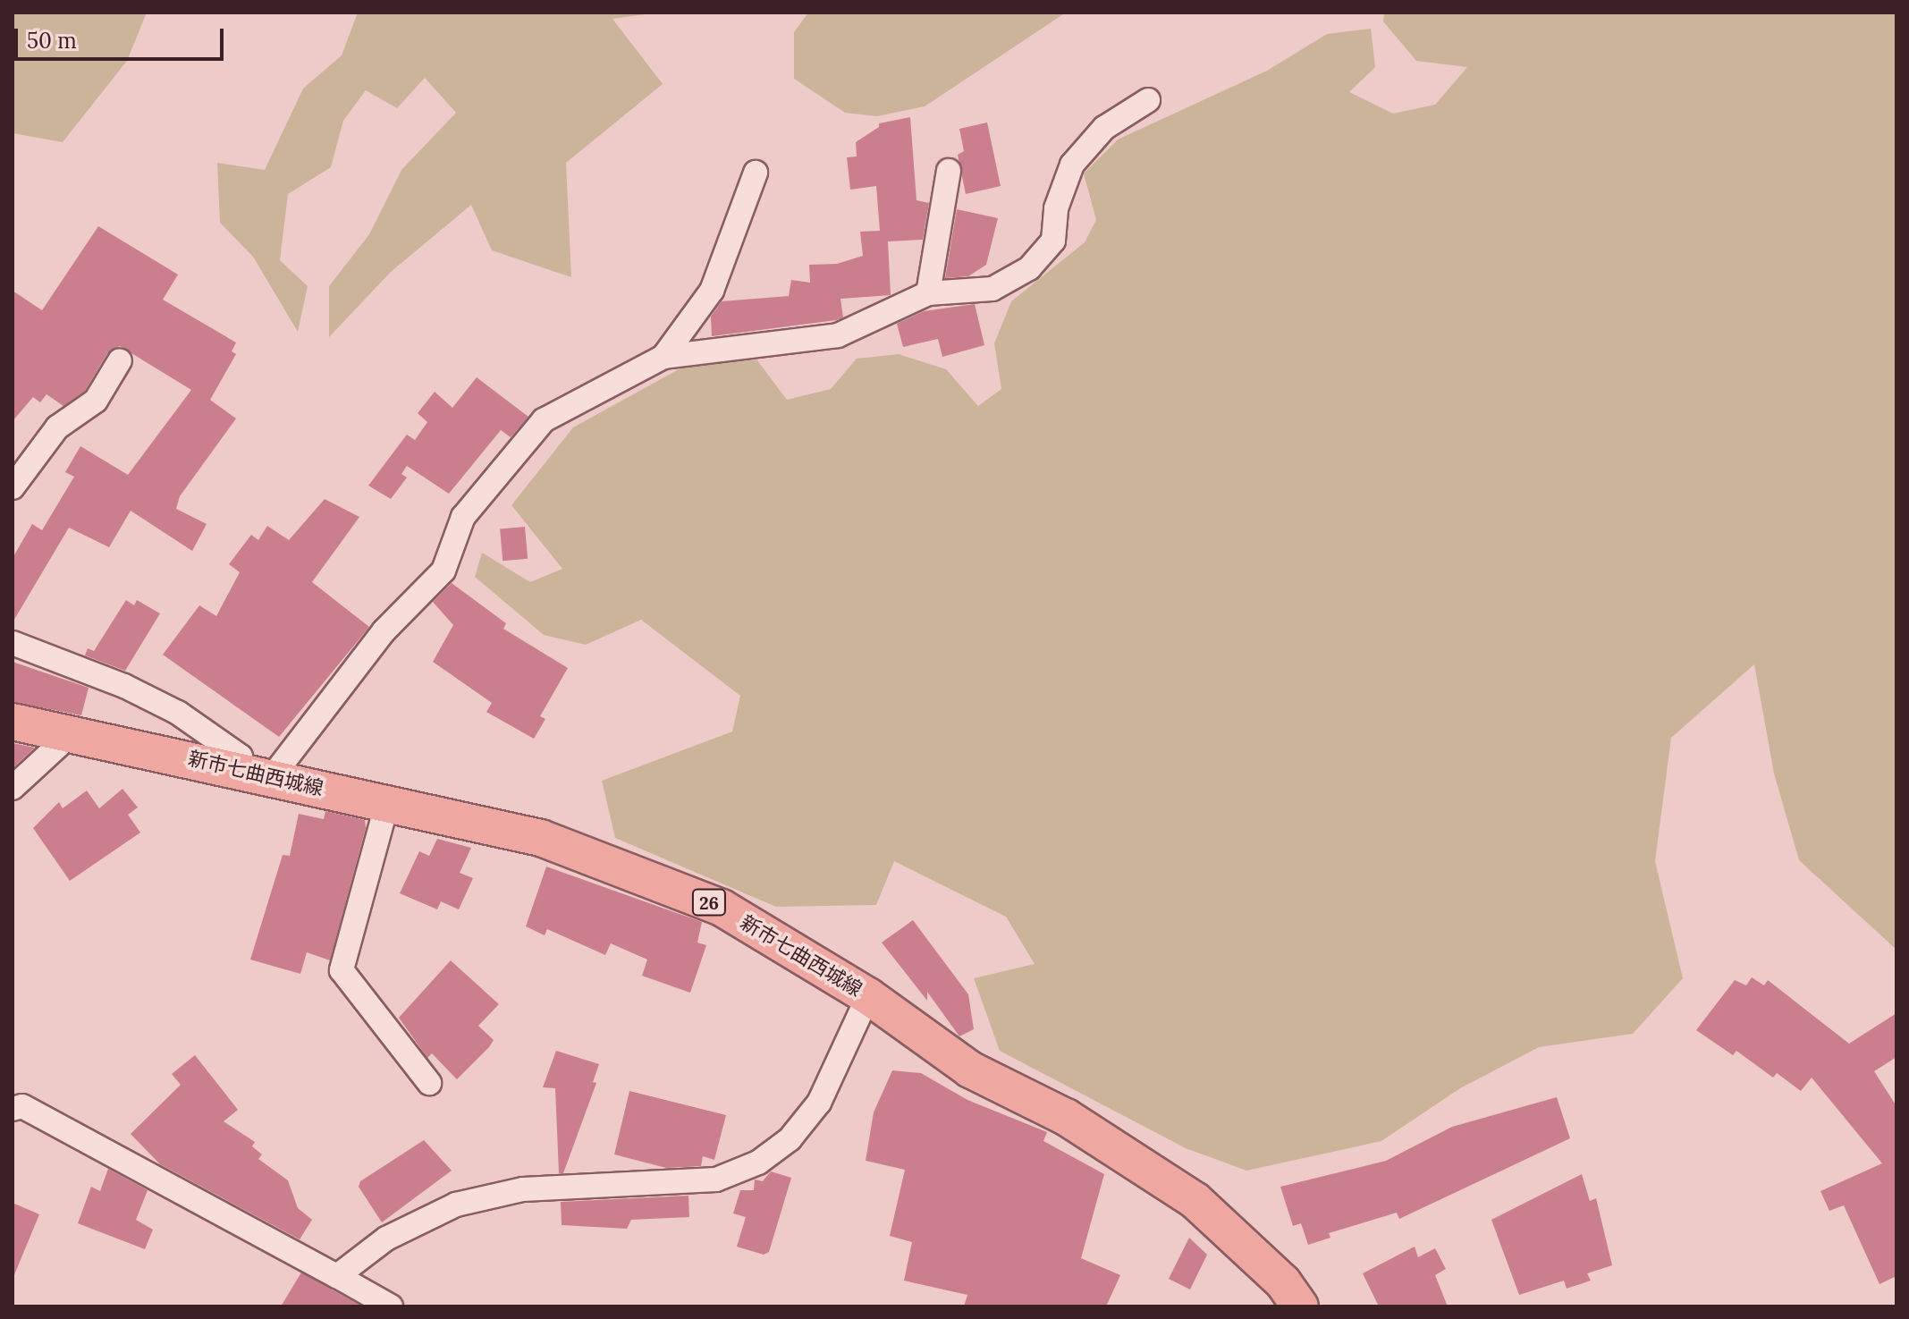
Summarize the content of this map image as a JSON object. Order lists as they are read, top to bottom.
{
  "streets": {
    "main road": ["新市七曲西城線", "26"]
  },
  "scale_bar": "50 m"
}
